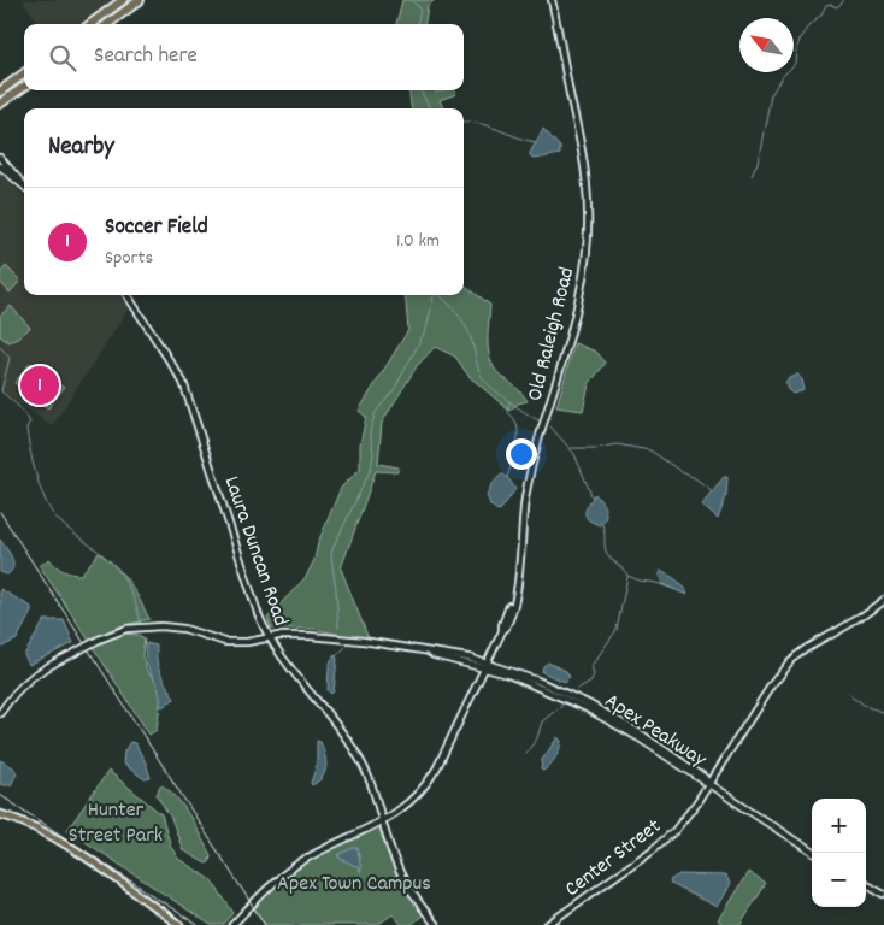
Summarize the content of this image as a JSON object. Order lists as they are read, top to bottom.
{
  "streets": {
    "main road": [
      "Old Raleigh Road",
      "Laura Duncan Road",
      "Apex Peakway",
      "Center Street"
    ]
  },
  "crossings": [
    ["Old Raleigh Road", "Laura Duncan Road"],
    ["Old Raleigh Road", "Apex Peakway"],
    ["Laura Duncan Road", "Apex Peakway"],
    ["Apex Peakway", "Center Street"]
  ],
  "parks": ["Hunter Street Park", "Apex Town Campus"],
  "north": "top left",
  "page": {
    "search": "Search here",
    "heading": "Nearby",
    "list": [
      {
        "mark": "1",
        "name": "Soccer Field",
        "note": "Sports",
        "value": "1.0 km"
      }
    ],
    "pins": "1",
    "map_buttons": ["+", "−"]
  }
}
